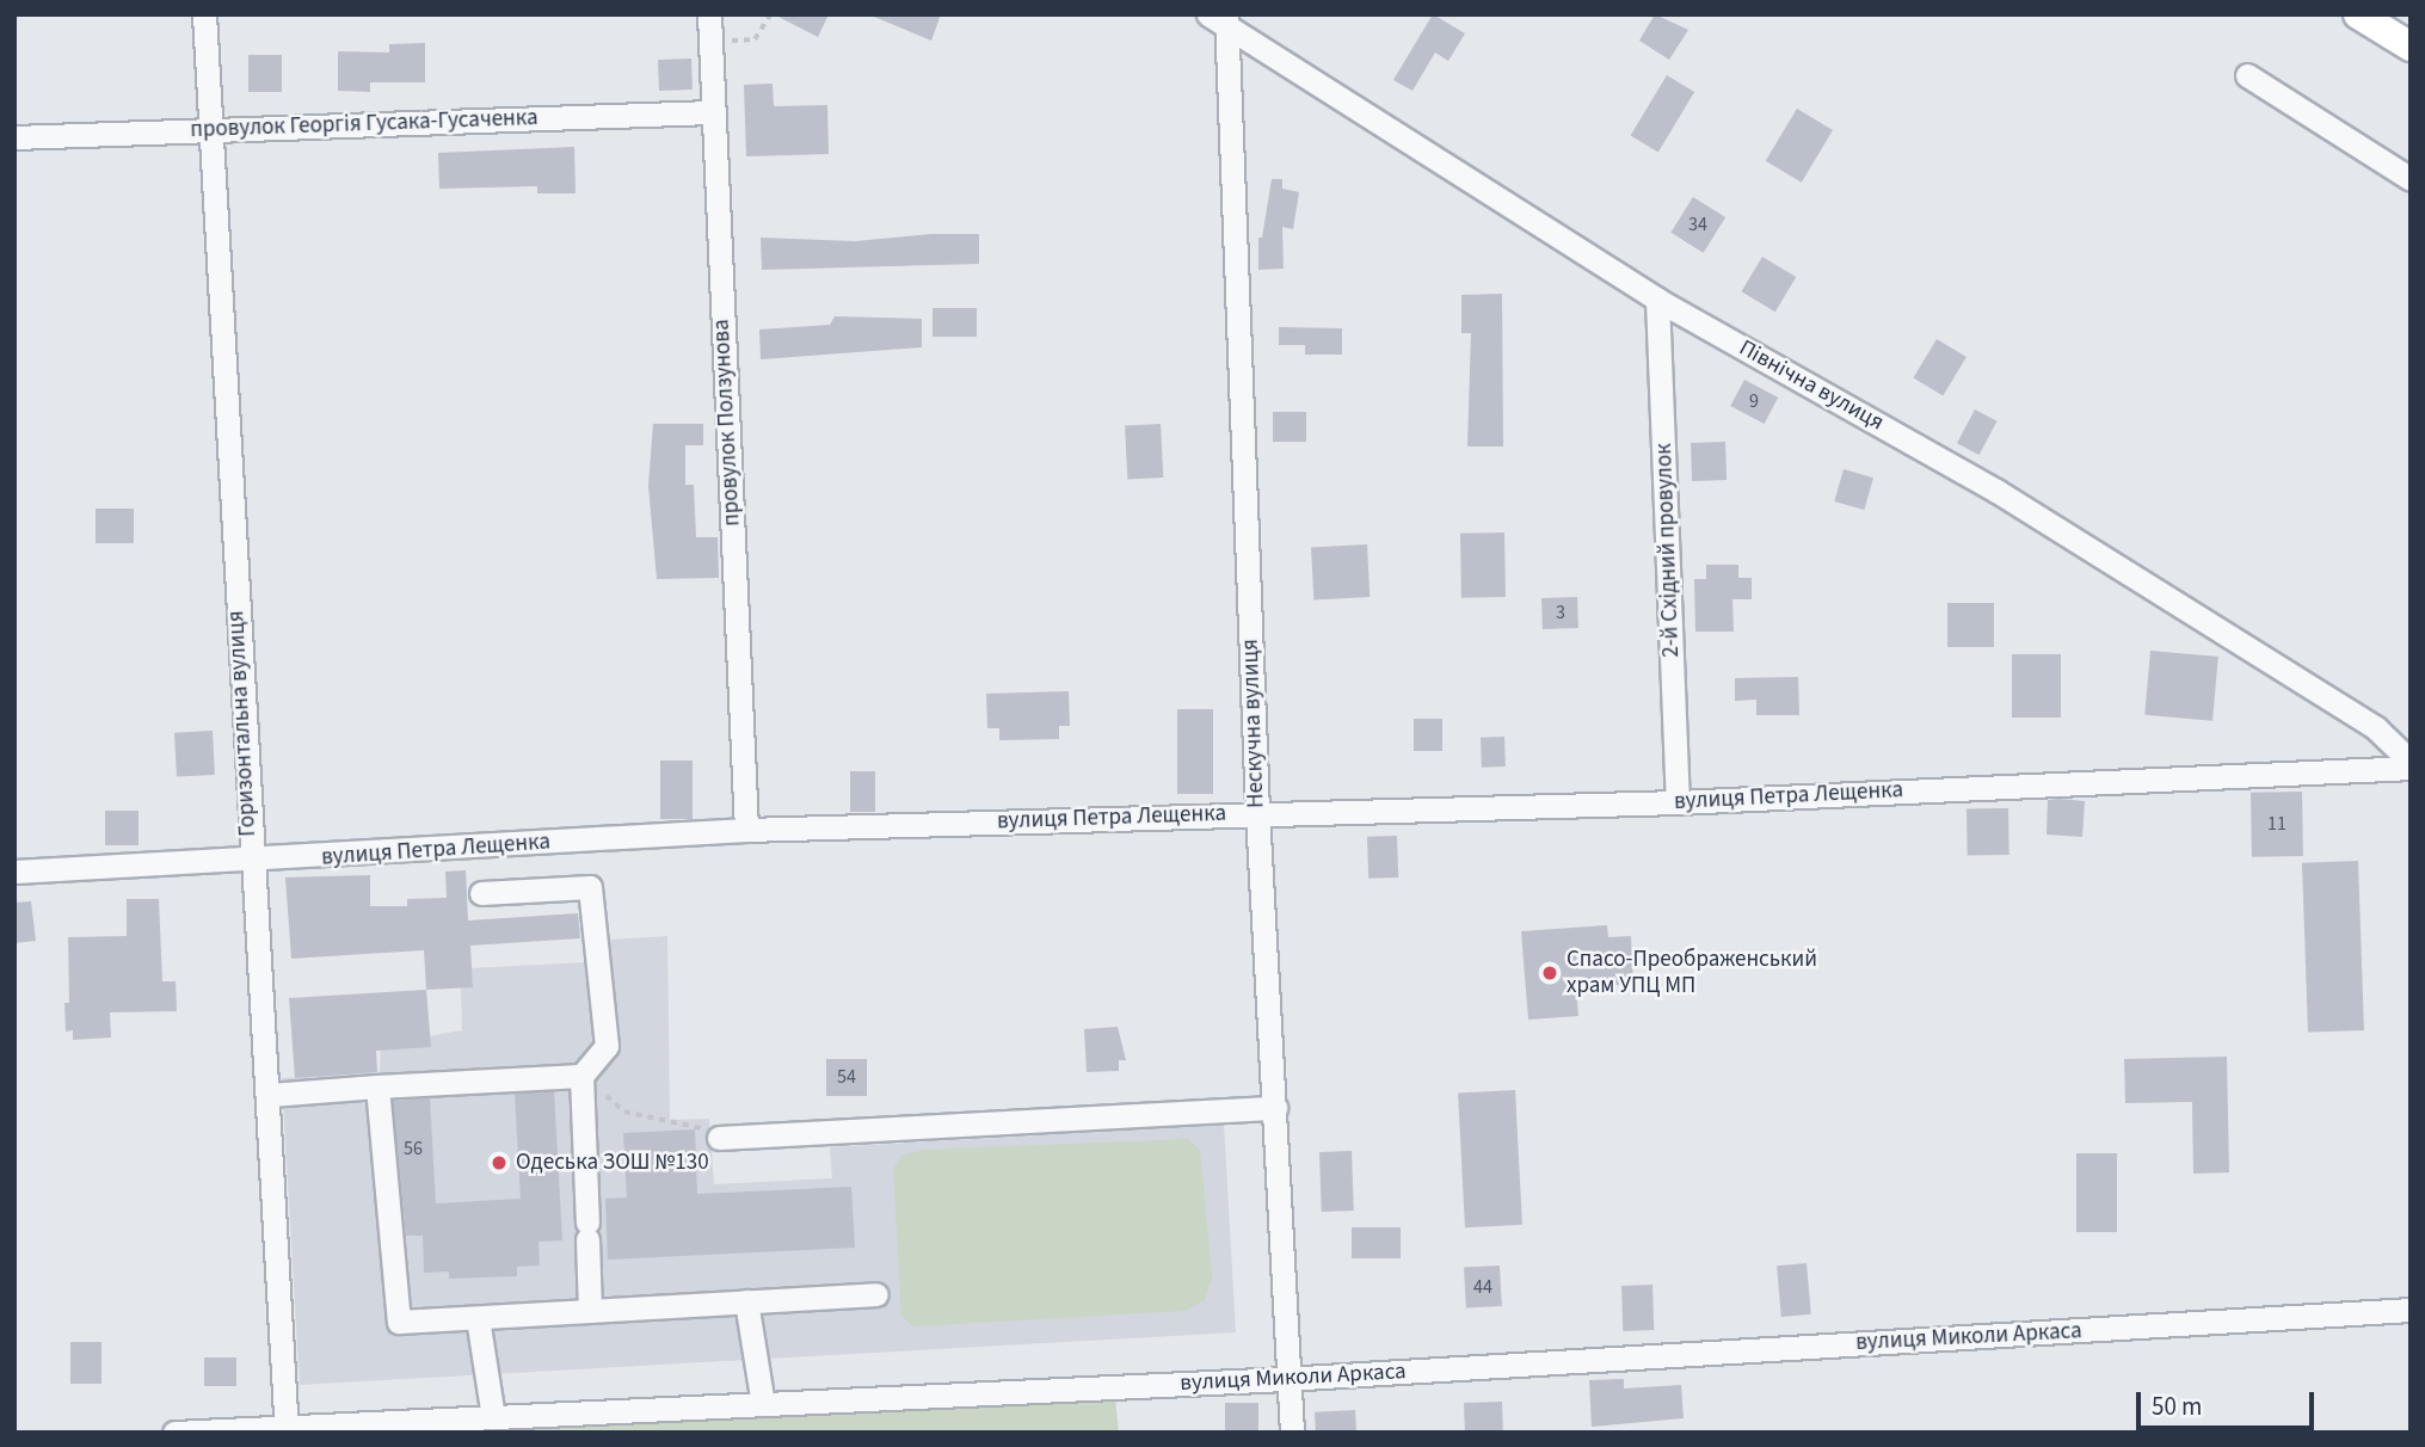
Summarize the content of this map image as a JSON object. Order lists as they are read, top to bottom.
{
  "streets": {
    "street": [
      "провулок Георгія Гусака-Гусаченка",
      "Північна вулиця",
      "провулок Ползунова",
      "2-й Східний провулок",
      "Горизонтальна вулиця",
      "Нескучна вулиця",
      "вулиця Петра Лещенка",
      "вулиця Миколи Аркаса"
    ]
  },
  "crossings": [
    ["провулок Георгія Гусака-Гусаченка", "провулок Ползунова"],
    ["провулок Георгія Гусака-Гусаченка", "Горизонтальна вулиця"],
    ["Північна вулиця", "2-й Східний провулок"],
    ["Північна вулиця", "Нескучна вулиця"],
    ["Північна вулиця", "вулиця Петра Лещенка"],
    ["провулок Ползунова", "вулиця Петра Лещенка"],
    ["2-й Східний провулок", "вулиця Петра Лещенка"],
    ["Горизонтальна вулиця", "вулиця Петра Лещенка"],
    ["Горизонтальна вулиця", "вулиця Миколи Аркаса"],
    ["Нескучна вулиця", "вулиця Петра Лещенка"],
    ["Нескучна вулиця", "вулиця Миколи Аркаса"]
  ],
  "places": ["Спасо-Преображенський храм УПЦ МП", "Одеська ЗОШ №130"],
  "house_numbers": [
    "34",
    "9",
    "3",
    "11",
    "54",
    "56",
    "44"
  ],
  "scale_bar": "50 m"
}
